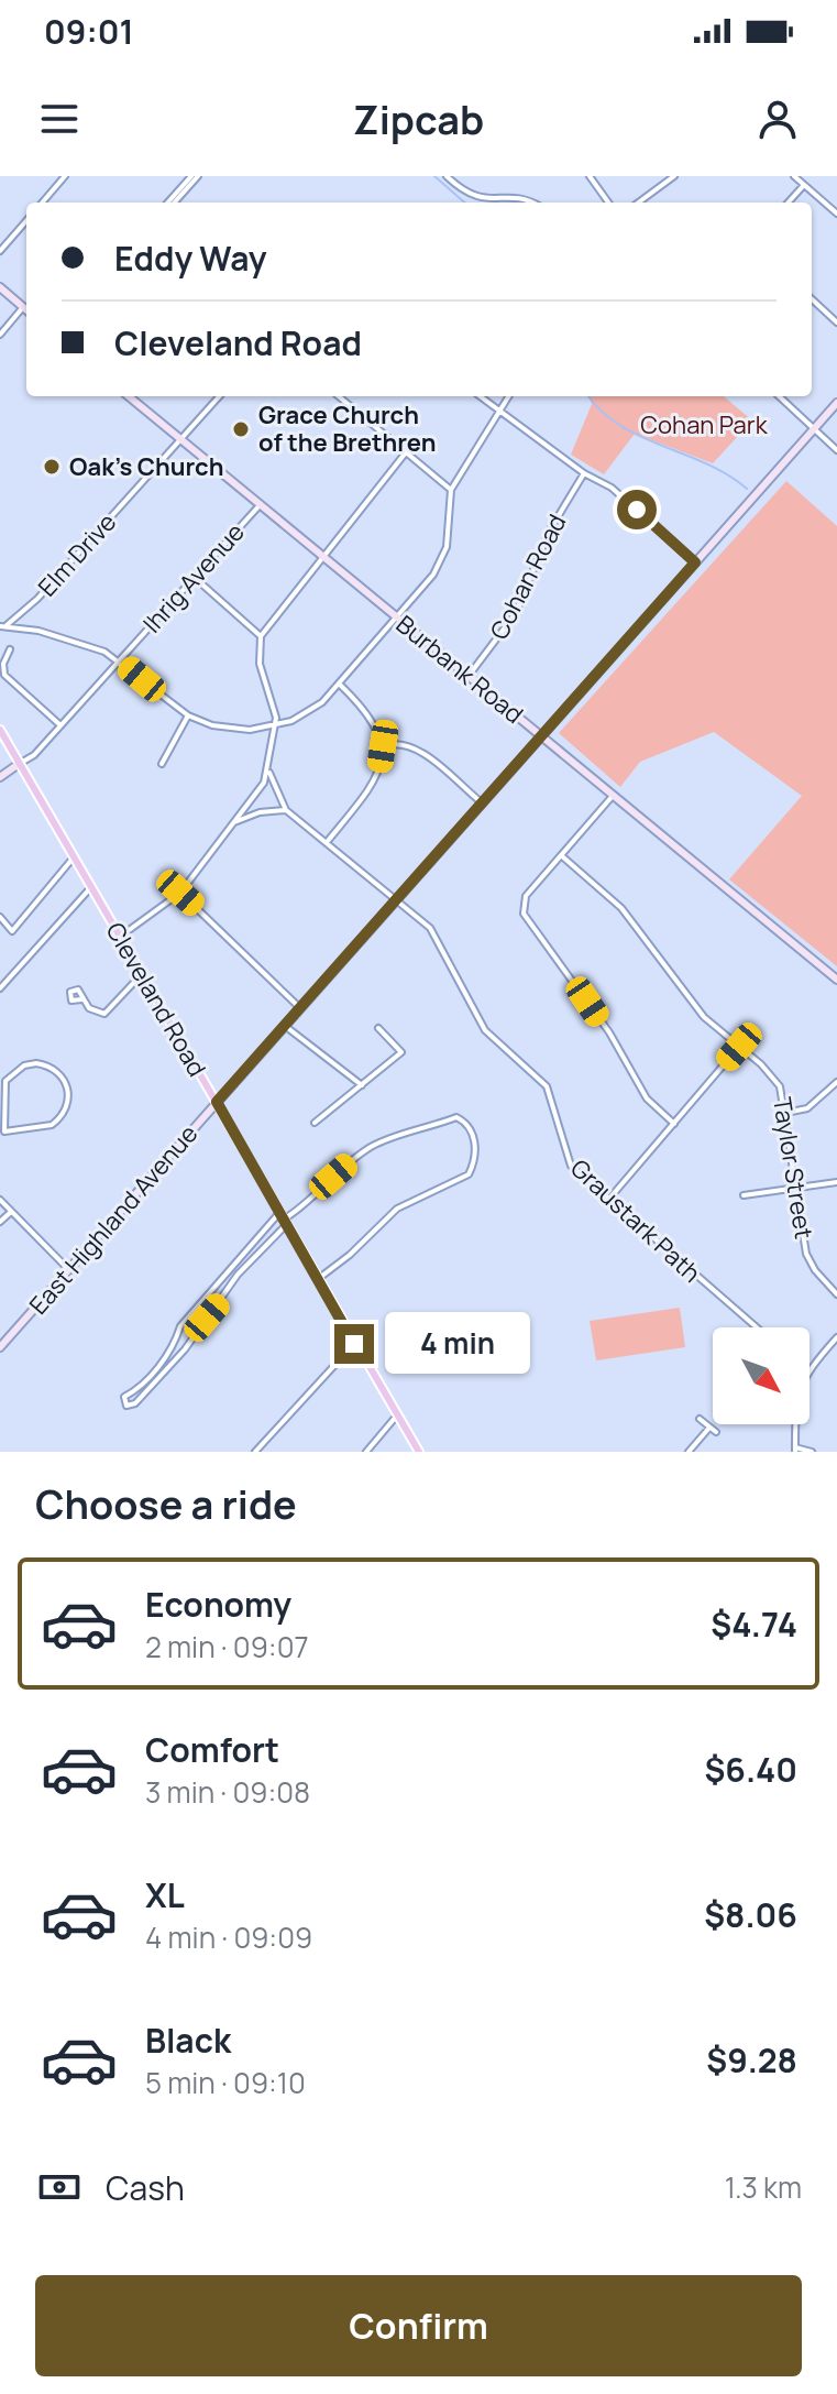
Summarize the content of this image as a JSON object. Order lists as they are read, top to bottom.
{
  "streets": {
    "main road": ["Cleveland Road"],
    "street": [
      "Elm Drive",
      "Cohan Road",
      "Ihrig Avenue",
      "Burbank Road",
      "Taylor Street",
      "East Highland Avenue",
      "Graustark Path"
    ]
  },
  "crossings": [
    ["Elm Drive", "Burbank Road"],
    ["Cohan Road", "Burbank Road"],
    ["Ihrig Avenue", "Burbank Road"],
    ["Ihrig Avenue", "Cleveland Road"],
    ["Burbank Road", "East Highland Avenue"],
    ["Cleveland Road", "East Highland Avenue"],
    ["East Highland Avenue", "Graustark Path"]
  ],
  "parks": ["Cohan Park"],
  "places": ["Grace Church of the Brethren", "Oak's Church"],
  "north": "bottom right",
  "page": {
    "status": "09:01",
    "header": "Zipcab",
    "banner": ["Eddy Way", "Cleveland Road"],
    "bubble": "4 min",
    "heading": "Choose a ride",
    "list": [
      {
        "name": "Economy",
        "note": "2 min · 09:07",
        "value": "$4.74"
      },
      {
        "name": "Comfort",
        "note": "3 min · 09:08",
        "value": "$6.40"
      },
      {
        "name": "XL",
        "note": "4 min · 09:09",
        "value": "$8.06"
      },
      {
        "name": "Black",
        "note": "5 min · 09:10",
        "value": "$9.28"
      }
    ],
    "pay": ["Cash", "1.3 km"],
    "buttons": "Confirm"
  }
}
